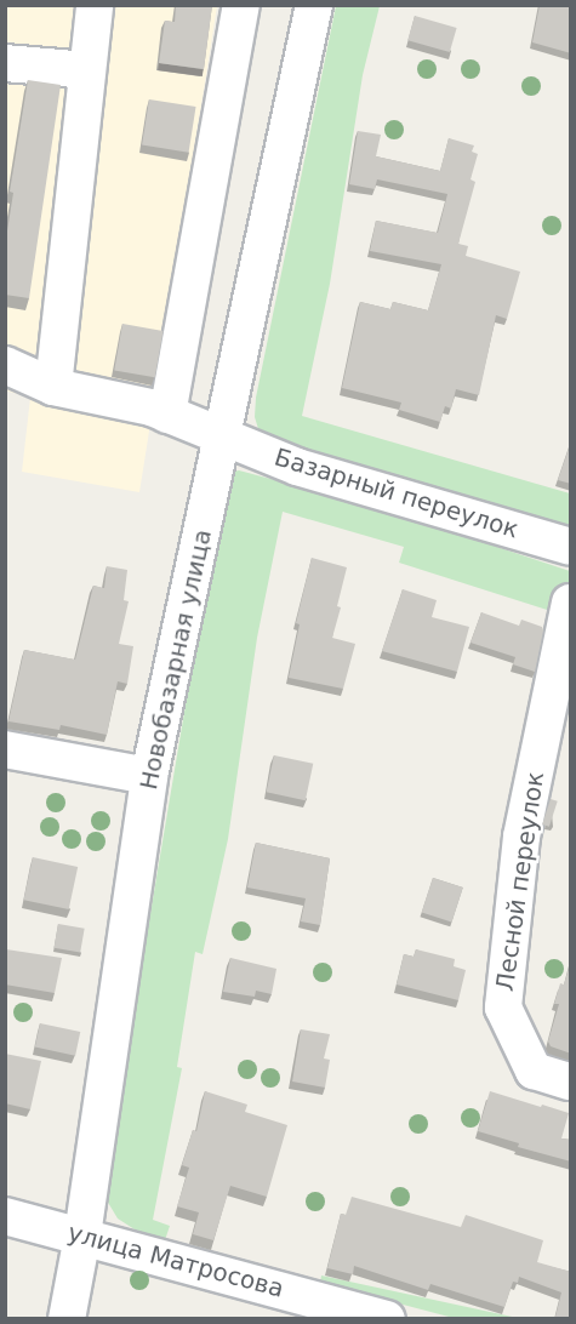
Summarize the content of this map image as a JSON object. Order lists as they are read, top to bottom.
{
  "streets": {
    "street": [
      "Базарный переулок",
      "Новобазарная улица",
      "Лесной переулок",
      "улица Матросова"
    ]
  },
  "crossings": [
    ["Базарный переулок", "Новобазарная улица"],
    ["Новобазарная улица", "улица Матросова"]
  ]
}
